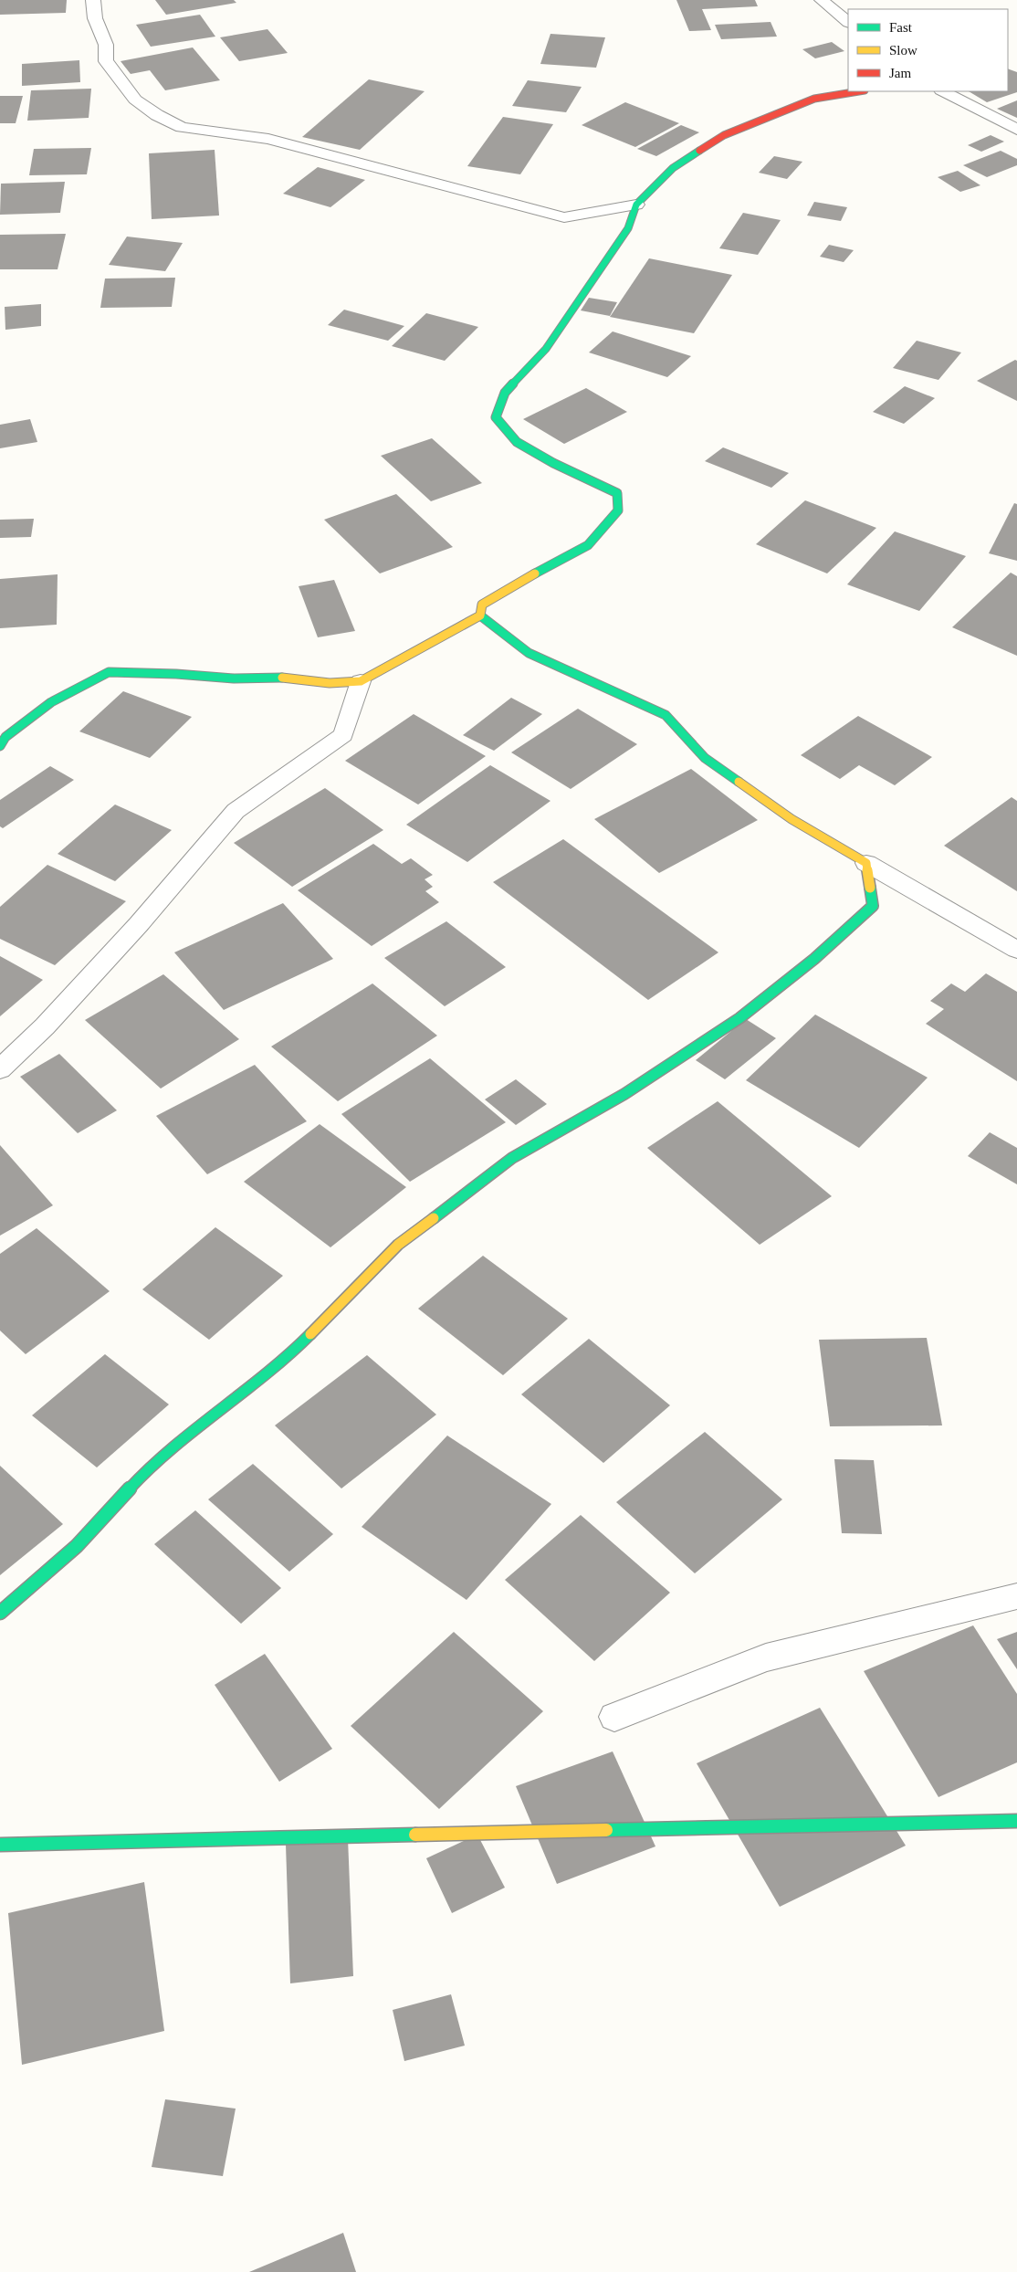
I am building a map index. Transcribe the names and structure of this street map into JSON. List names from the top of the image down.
{
  "legend": ["Fast", "Slow", "Jam"]
}
